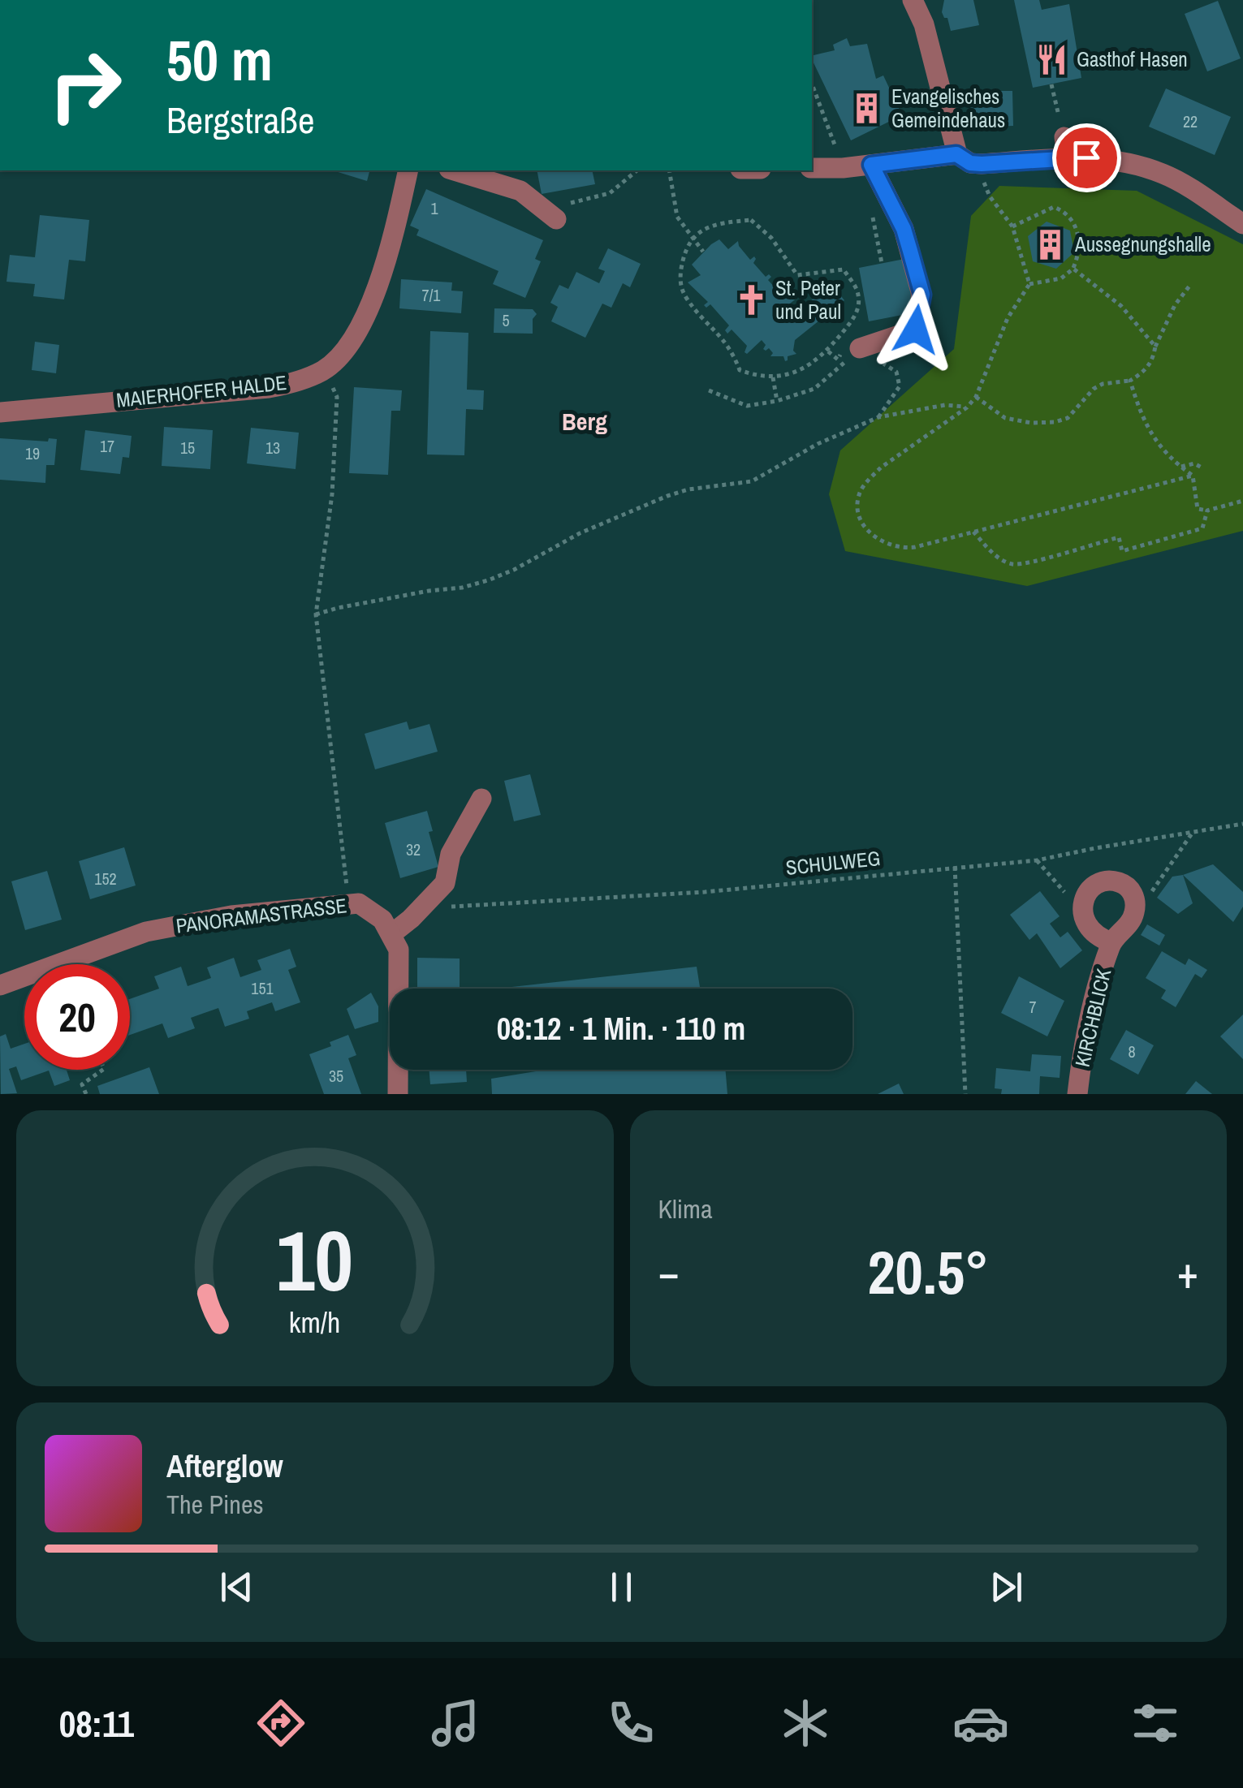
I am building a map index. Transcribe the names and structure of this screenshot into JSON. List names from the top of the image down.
{
  "streets": {
    "street": ["MAIERHOFER HALDE", "PANORAMASTRASSE", "KIRCHBLICK"],
    "path": ["SCHULWEG"]
  },
  "districts": ["Berg"],
  "places": {
    "restaurant": ["Gasthof Hasen"],
    "building": ["Evangelisches Gemeindehaus", "Aussegnungshalle"],
    "church": ["St. Peter und Paul"]
  },
  "house_numbers": [
    "22",
    "1",
    "7/1",
    "5",
    "17",
    "15",
    "13",
    "19",
    "32",
    "152",
    "151",
    "7",
    "8",
    "35"
  ],
  "page": {
    "turn": ["50 m", "Bergstraße"],
    "limit": "20",
    "trip": "08:12 · 1 Min. · 110 m",
    "tile": "Klima",
    "heat": ["−", "20.5°", "+"],
    "song": ["Afterglow", "The Pines"],
    "tabs": "08:11",
    "gauge": ["10", "km/h"]
  }
}
